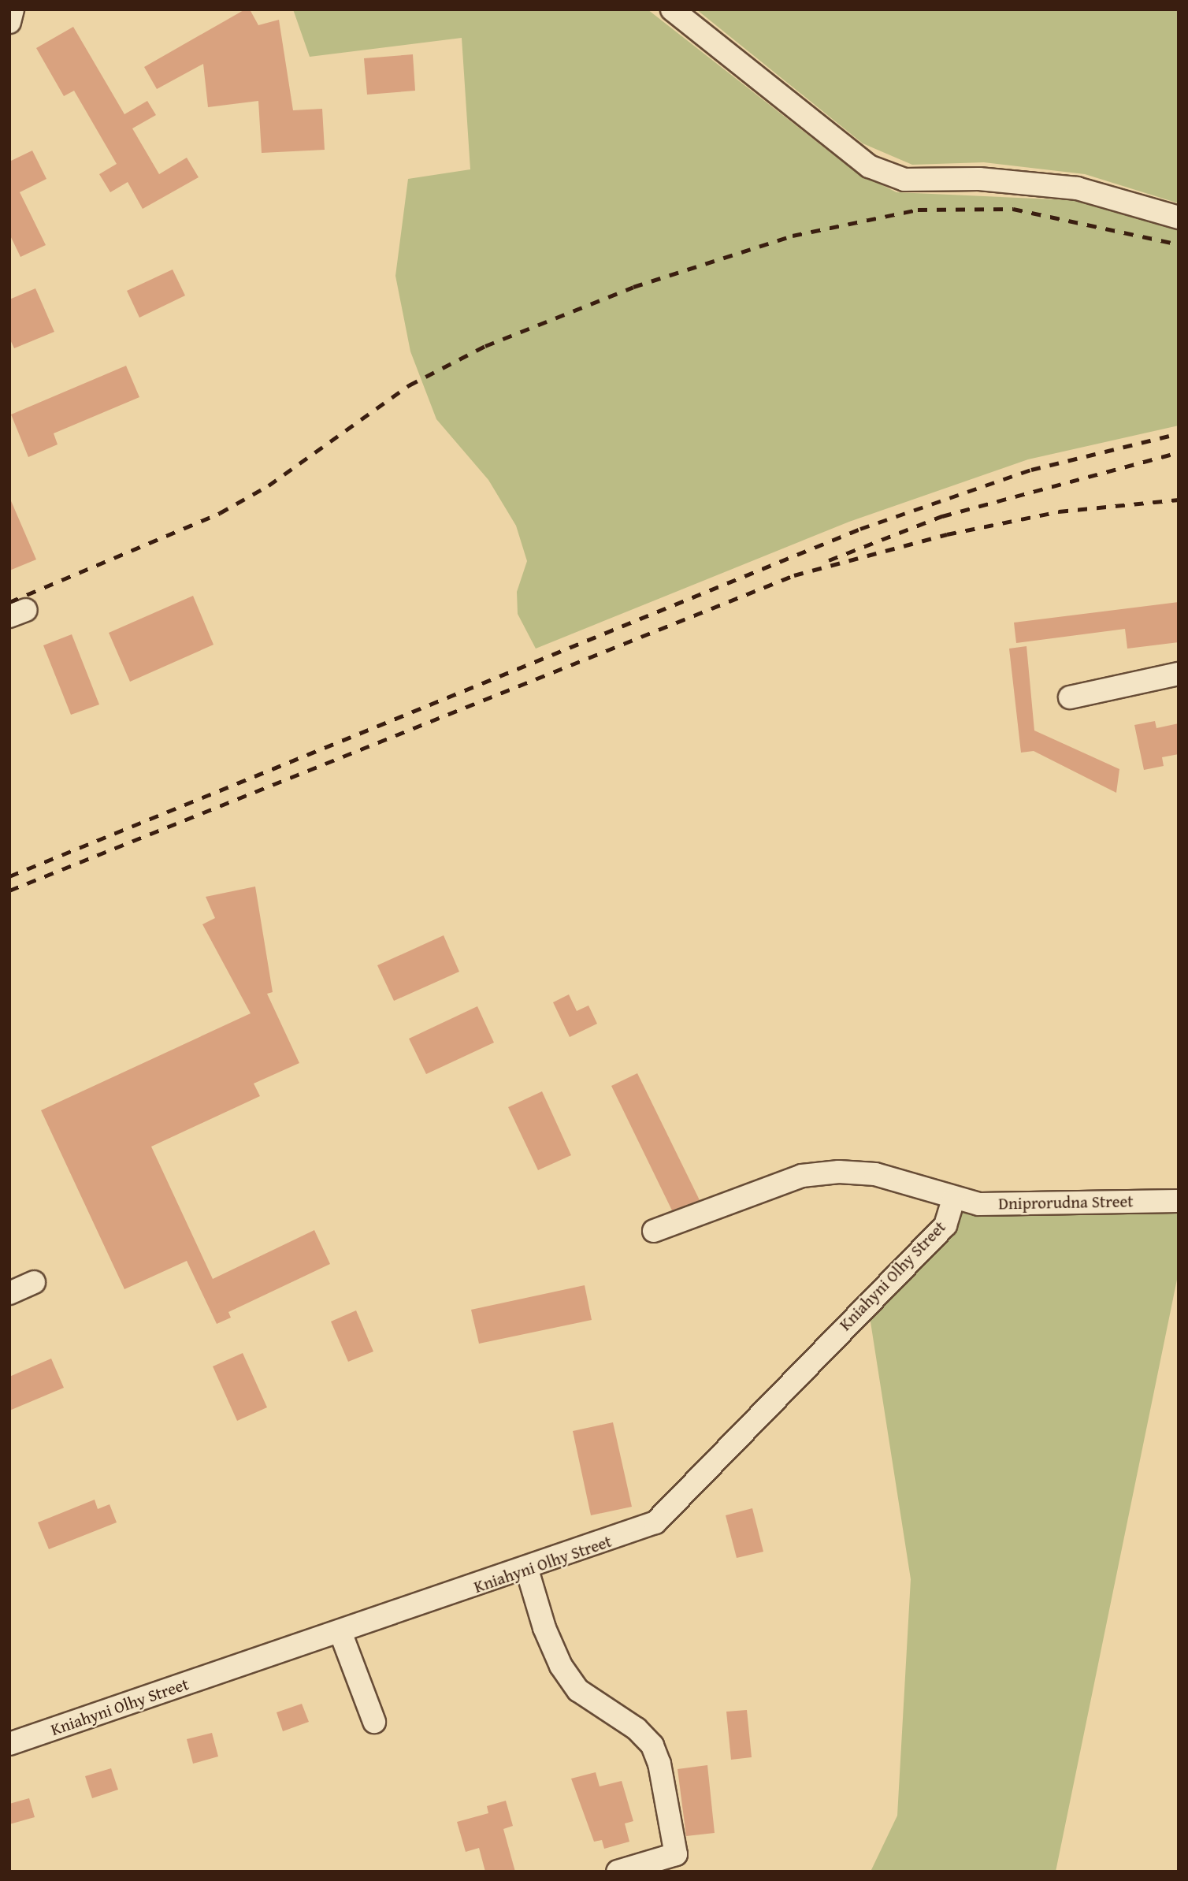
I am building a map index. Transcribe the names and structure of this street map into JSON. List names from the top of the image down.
{
  "streets": {
    "street": ["Dniprorudna Street", "Kniahyni Olhy Street"]
  },
  "crossings": [
    ["Dniprorudna Street", "Kniahyni Olhy Street"]
  ]
}
